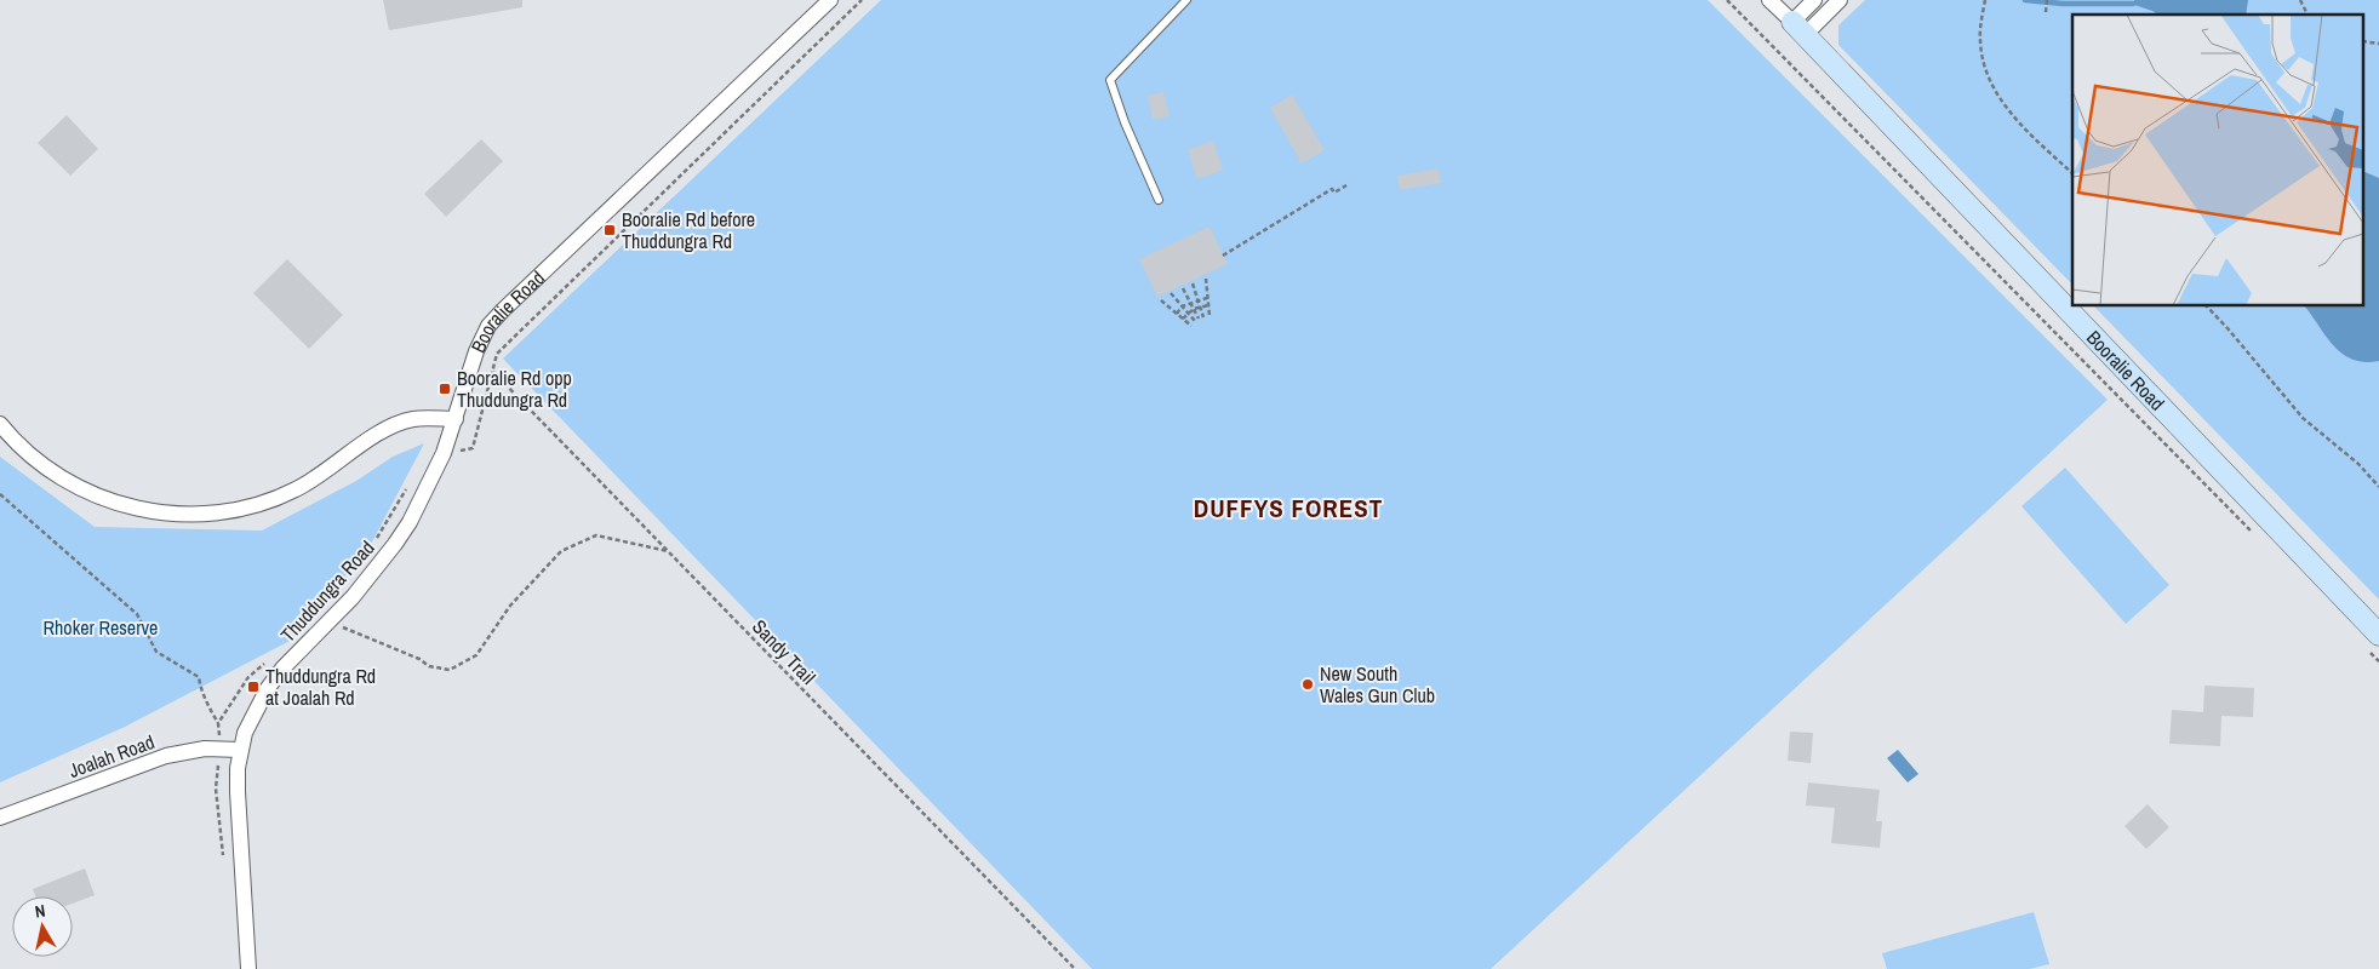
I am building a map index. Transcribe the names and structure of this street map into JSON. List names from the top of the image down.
{
  "streets": {
    "street": ["Booralie Road", "Thuddungra Road", "Joalah Road"],
    "path": ["Sandy Trail"]
  },
  "crossings": [
    ["Booralie Road", "Thuddungra Road"],
    ["Booralie Road", "Sandy Trail"],
    ["Thuddungra Road", "Joalah Road"]
  ],
  "districts": ["DUFFYS FOREST"],
  "parks": ["Rhoker Reserve"],
  "places": {
    "transit": ["Booralie Rd before Thuddungra Rd", "Booralie Rd opp Thuddungra Rd", "Thuddungra Rd at Joalah Rd"],
    "other": ["New South Wales Gun Club"]
  },
  "north": "top"
}
